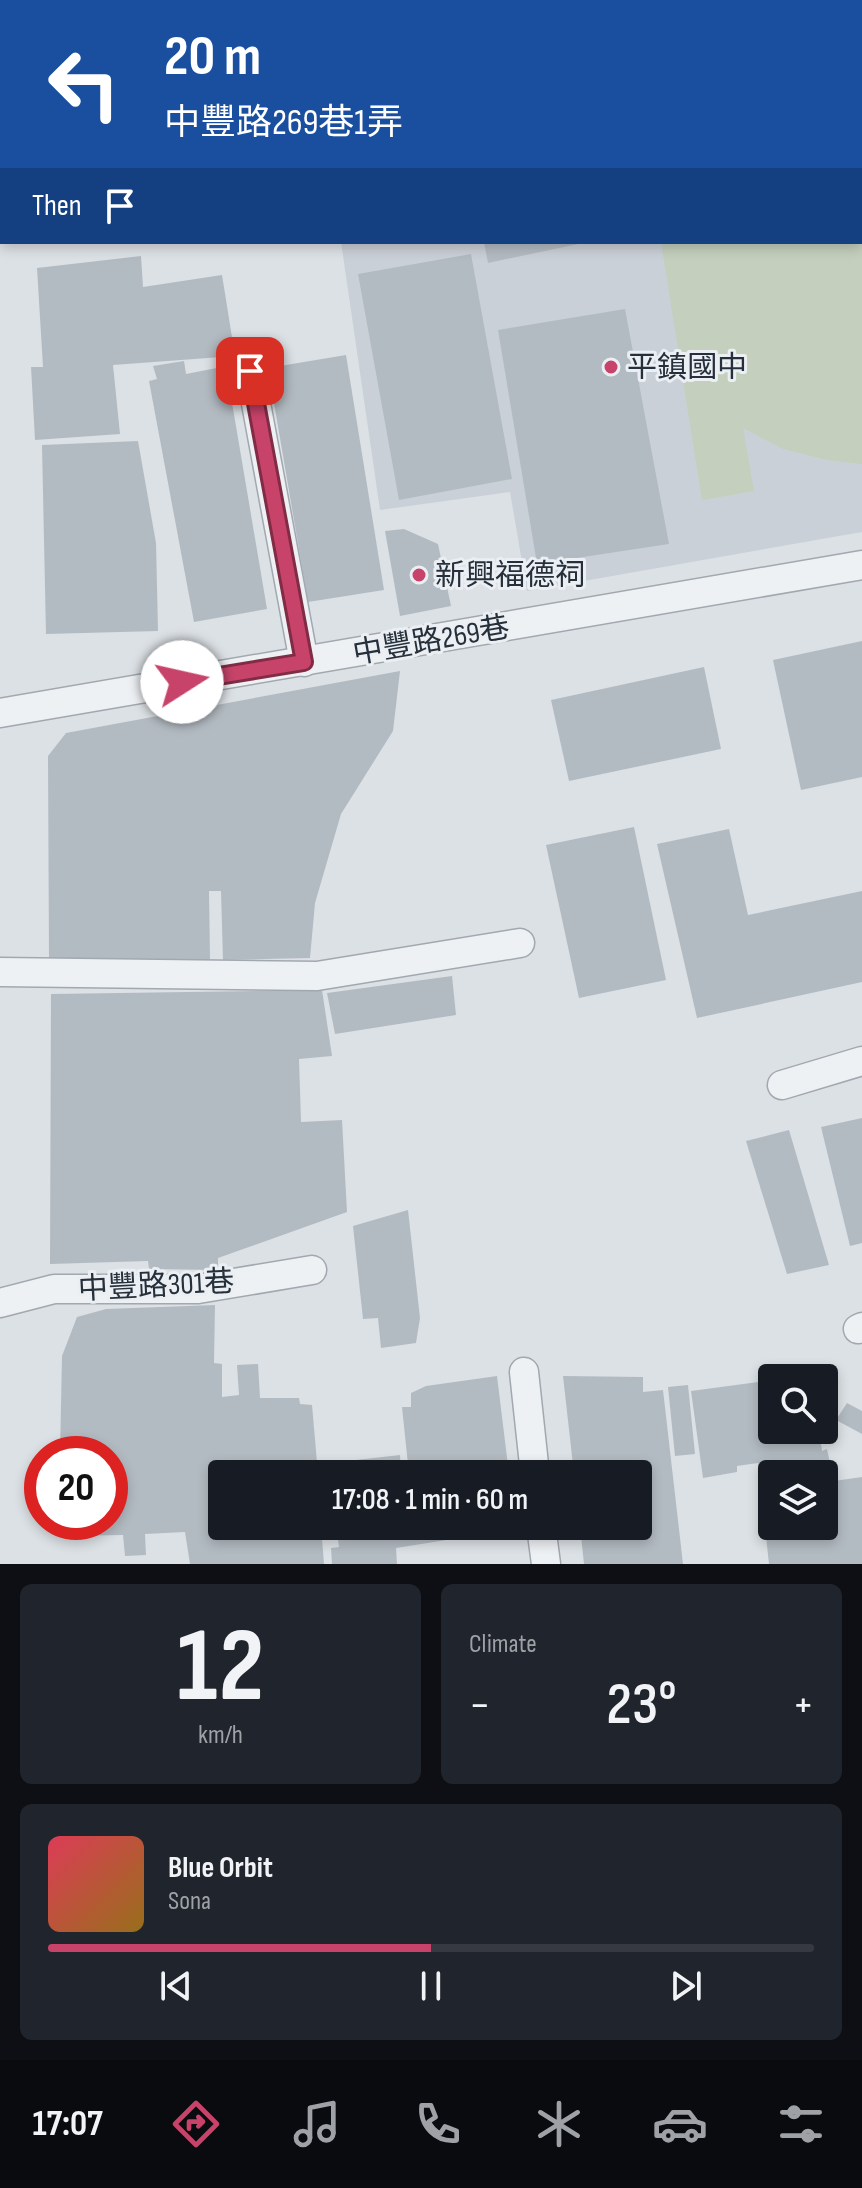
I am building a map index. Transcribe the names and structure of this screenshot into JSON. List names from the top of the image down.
{
  "streets": {
    "lane": ["中豐路269巷", "中豐路301巷"]
  },
  "places": ["平鎮國中", "新興福德祠"],
  "page": {
    "turn": ["20 m", "中豐路269巷1弄"],
    "then": "Then",
    "limit": "20",
    "trip": "17:08 · 1 min · 60 m",
    "tile": [
      ["12", "km/h"],
      "Climate"
    ],
    "heat": ["−", "23°", "+"],
    "song": ["Blue Orbit", "Sona"],
    "tabs": "17:07"
  }
}
